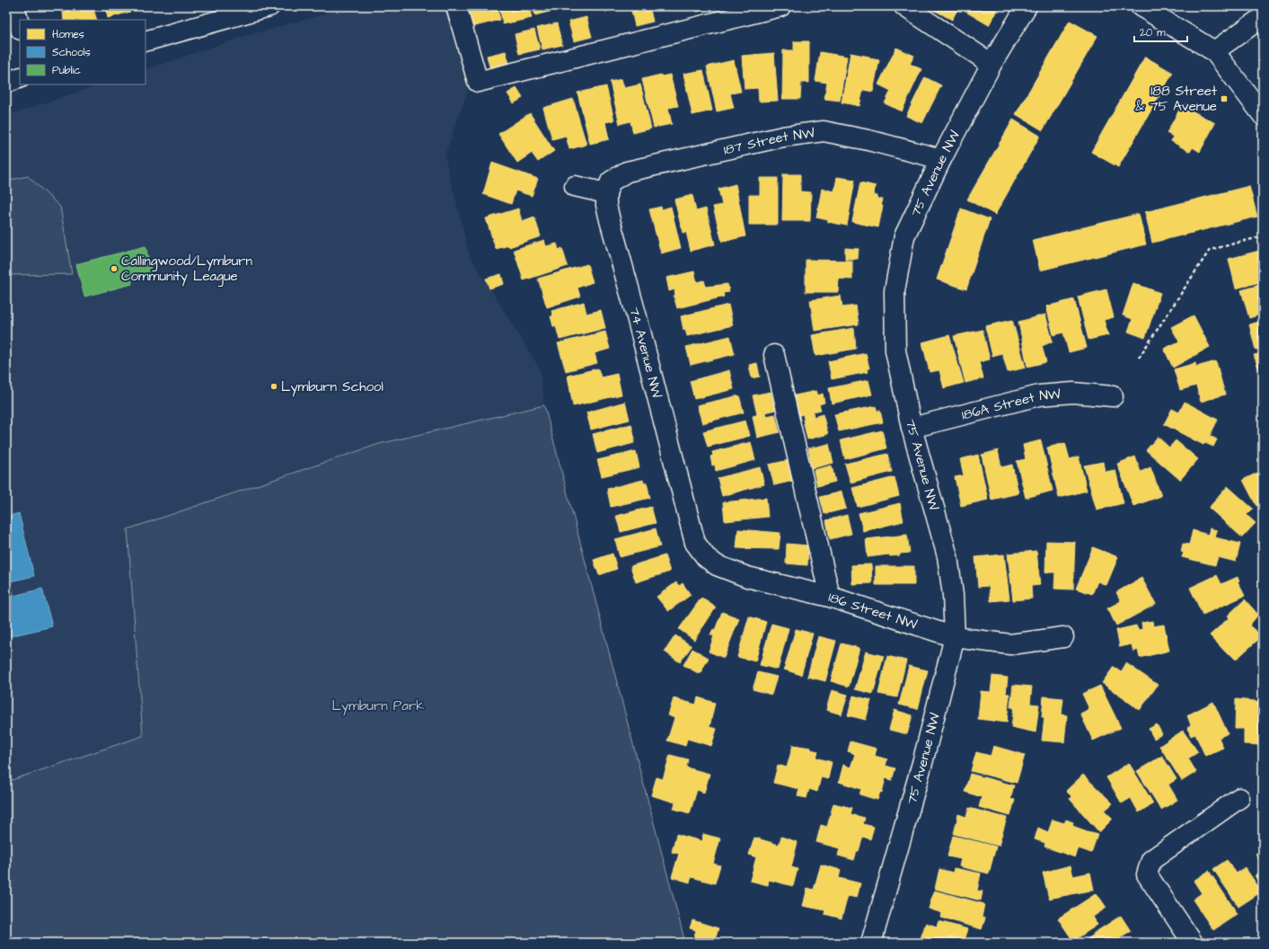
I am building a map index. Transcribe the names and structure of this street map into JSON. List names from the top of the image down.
{
  "streets": {
    "street": [
      "187 Street NW",
      "75 Avenue NW",
      "74 Avenue NW",
      "186A Street NW",
      "186 Street NW"
    ]
  },
  "crossings": [
    ["187 Street NW", "75 Avenue NW"],
    ["187 Street NW", "74 Avenue NW"],
    ["75 Avenue NW", "186A Street NW"],
    ["75 Avenue NW", "186 Street NW"],
    ["74 Avenue NW", "186 Street NW"]
  ],
  "parks": ["Lymburn Park"],
  "places": {
    "transit": ["188 Street & 75 Avenue"],
    "other": ["Callingwood/Lymburn Community League", "Lymburn School"]
  },
  "legend": ["Homes", "Schools", "Public"],
  "scale_bar": "20 m"
}
